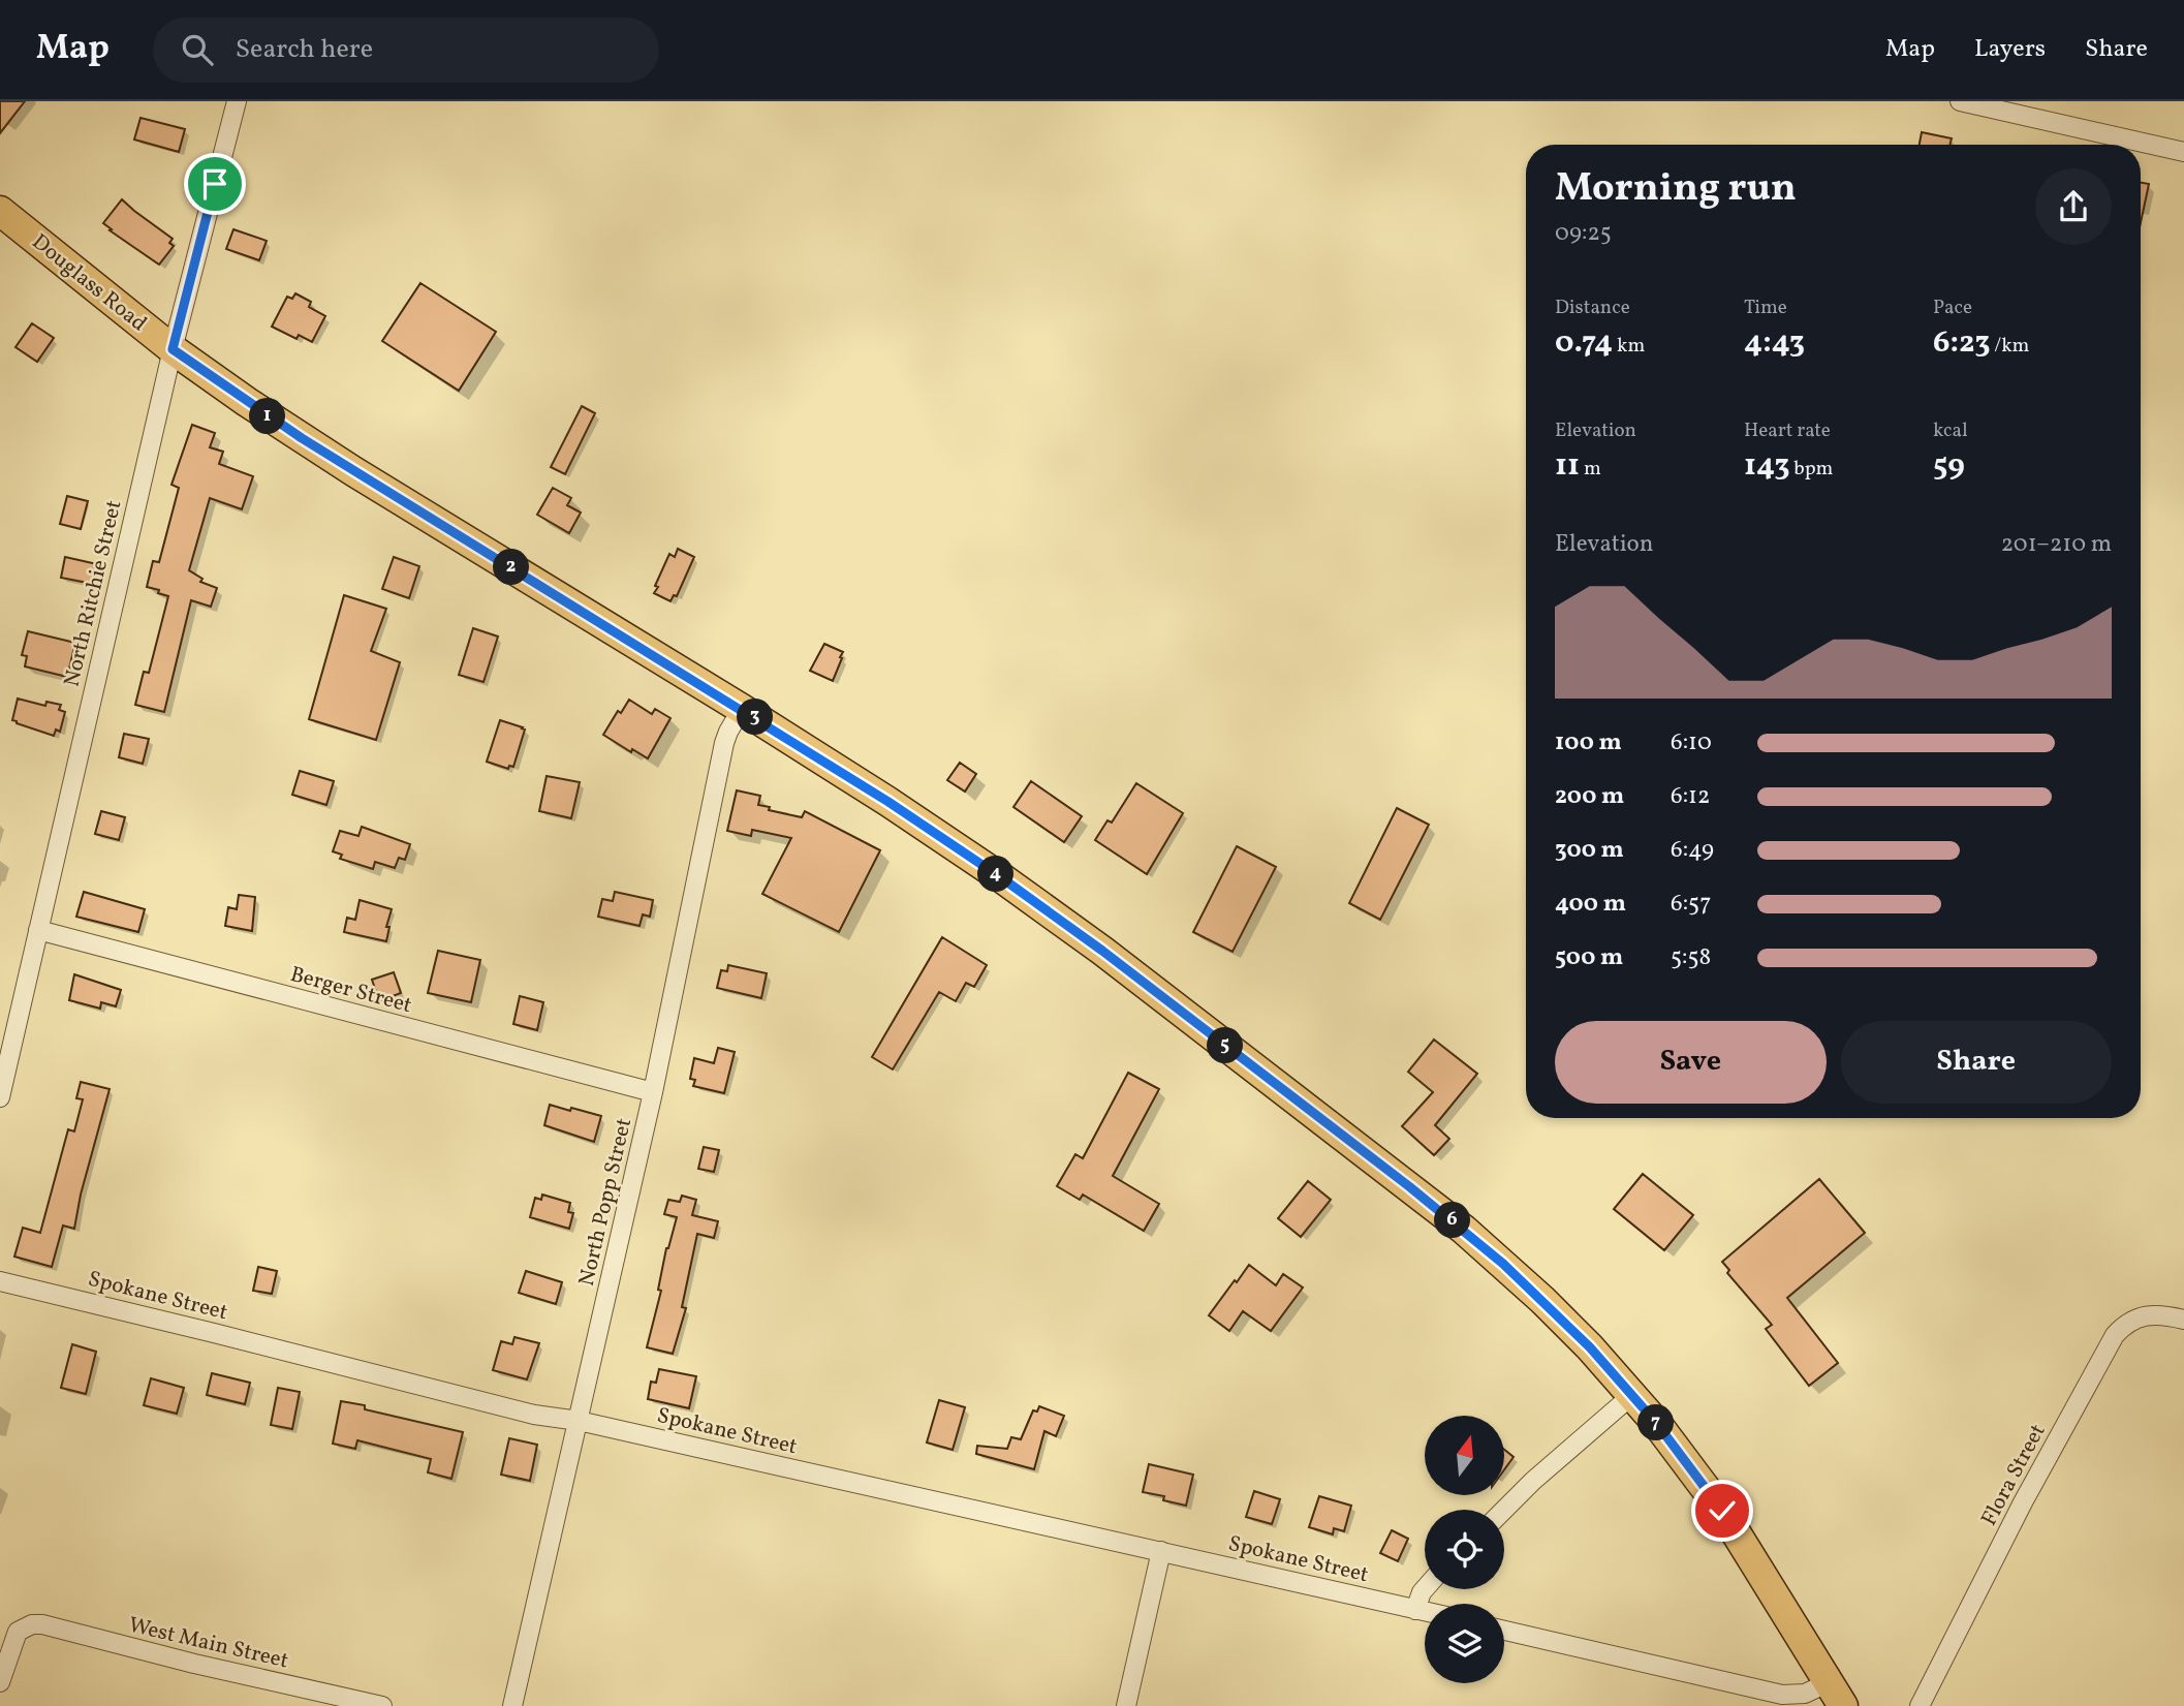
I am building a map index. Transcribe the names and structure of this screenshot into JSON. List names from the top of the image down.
{
  "streets": {
    "main road": ["Douglass Road"],
    "street": [
      "North Ritchie Street",
      "Berger Street",
      "North Popp Street",
      "Spokane Street",
      "Flora Street",
      "West Main Street"
    ]
  },
  "crossings": [
    ["Douglass Road", "North Ritchie Street"],
    ["Douglass Road", "North Popp Street"],
    ["North Ritchie Street", "Berger Street"],
    ["Berger Street", "North Popp Street"],
    ["North Popp Street", "Spokane Street"]
  ],
  "north": "top",
  "page": {
    "header": "Map",
    "search": "Search here",
    "nav": ["Map", "Layers", "Share"],
    "heading": ["Morning run", "09:25"],
    "stats": [
      ["Distance", "0.74 km"],
      ["Time", "4:43"],
      ["Pace", "6:23 /km"],
      ["Elevation", "11 m"],
      ["Heart rate", "143 bpm"],
      ["kcal", "59"]
    ],
    "pins": [
      "1",
      "2",
      "3",
      "4",
      "5",
      "6",
      "7"
    ],
    "chart": ["Elevation", "201–210 m"],
    "list": [
      {
        "name": "100 m",
        "note": "6:10"
      },
      {
        "name": "200 m",
        "note": "6:12"
      },
      {
        "name": "300 m",
        "note": "6:49"
      },
      {
        "name": "400 m",
        "note": "6:57"
      },
      {
        "name": "500 m",
        "note": "5:58"
      }
    ],
    "buttons": ["Save", "Share"]
  }
}
